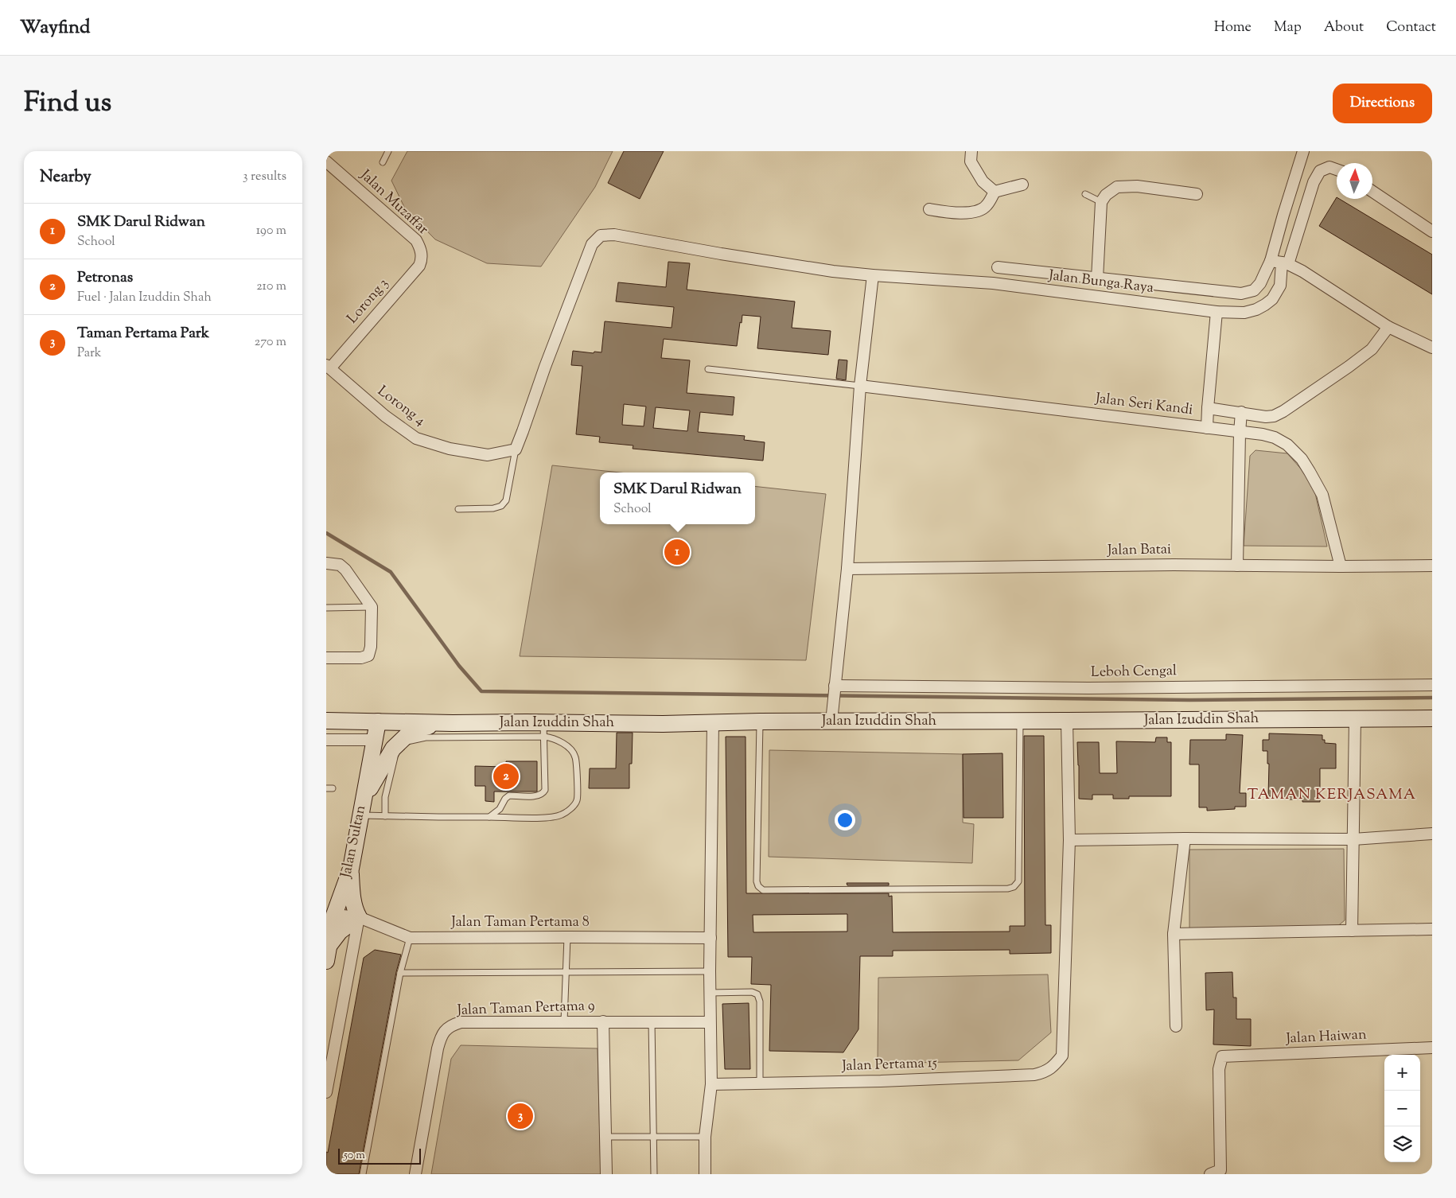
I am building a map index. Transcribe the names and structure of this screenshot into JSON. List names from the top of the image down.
{
  "streets": {
    "main road": ["Jalan Izuddin Shah", "Jalan Sultan"],
    "street": [
      "Jalan Muzaffar",
      "Jalan Bunga Raya",
      "Lorong 3",
      "Jalan Seri Kandi",
      "Lorong 4",
      "Jalan Batai",
      "Leboh Cengal",
      "Jalan Taman Pertama 8",
      "Jalan Taman Pertama 9",
      "Jalan Haiwan",
      "Jalan Pertama 15"
    ]
  },
  "crossings": [
    ["Jalan Muzaffar", "Lorong 3"],
    ["Jalan Bunga Raya", "Lorong 4"],
    ["Lorong 3", "Lorong 4"],
    ["Jalan Seri Kandi", "Jalan Batai"],
    ["Jalan Izuddin Shah", "Jalan Sultan"],
    ["Jalan Sultan", "Jalan Taman Pertama 8"]
  ],
  "districts": ["TAMAN KERJASAMA"],
  "scale_bar": "50 m",
  "north": "top",
  "page": {
    "header": "Wayfind",
    "nav": [
      "Home",
      "Map",
      "About",
      "Contact"
    ],
    "title": "Find us",
    "buttons": "Directions",
    "heading": ["Nearby", "3 results"],
    "list": [
      {
        "mark": "1",
        "name": "SMK Darul Ridwan",
        "note": "School",
        "value": "190 m"
      },
      {
        "mark": "2",
        "name": "Petronas",
        "note": "Fuel · Jalan Izuddin Shah",
        "value": "210 m"
      },
      {
        "mark": "3",
        "name": "Taman Pertama Park",
        "note": "Park",
        "value": "270 m"
      }
    ],
    "popup": ["SMK Darul Ridwan", "School"],
    "pins": ["1", "2", "3"],
    "map_buttons": ["+", "−"],
    "scale": "50 m"
  }
}
